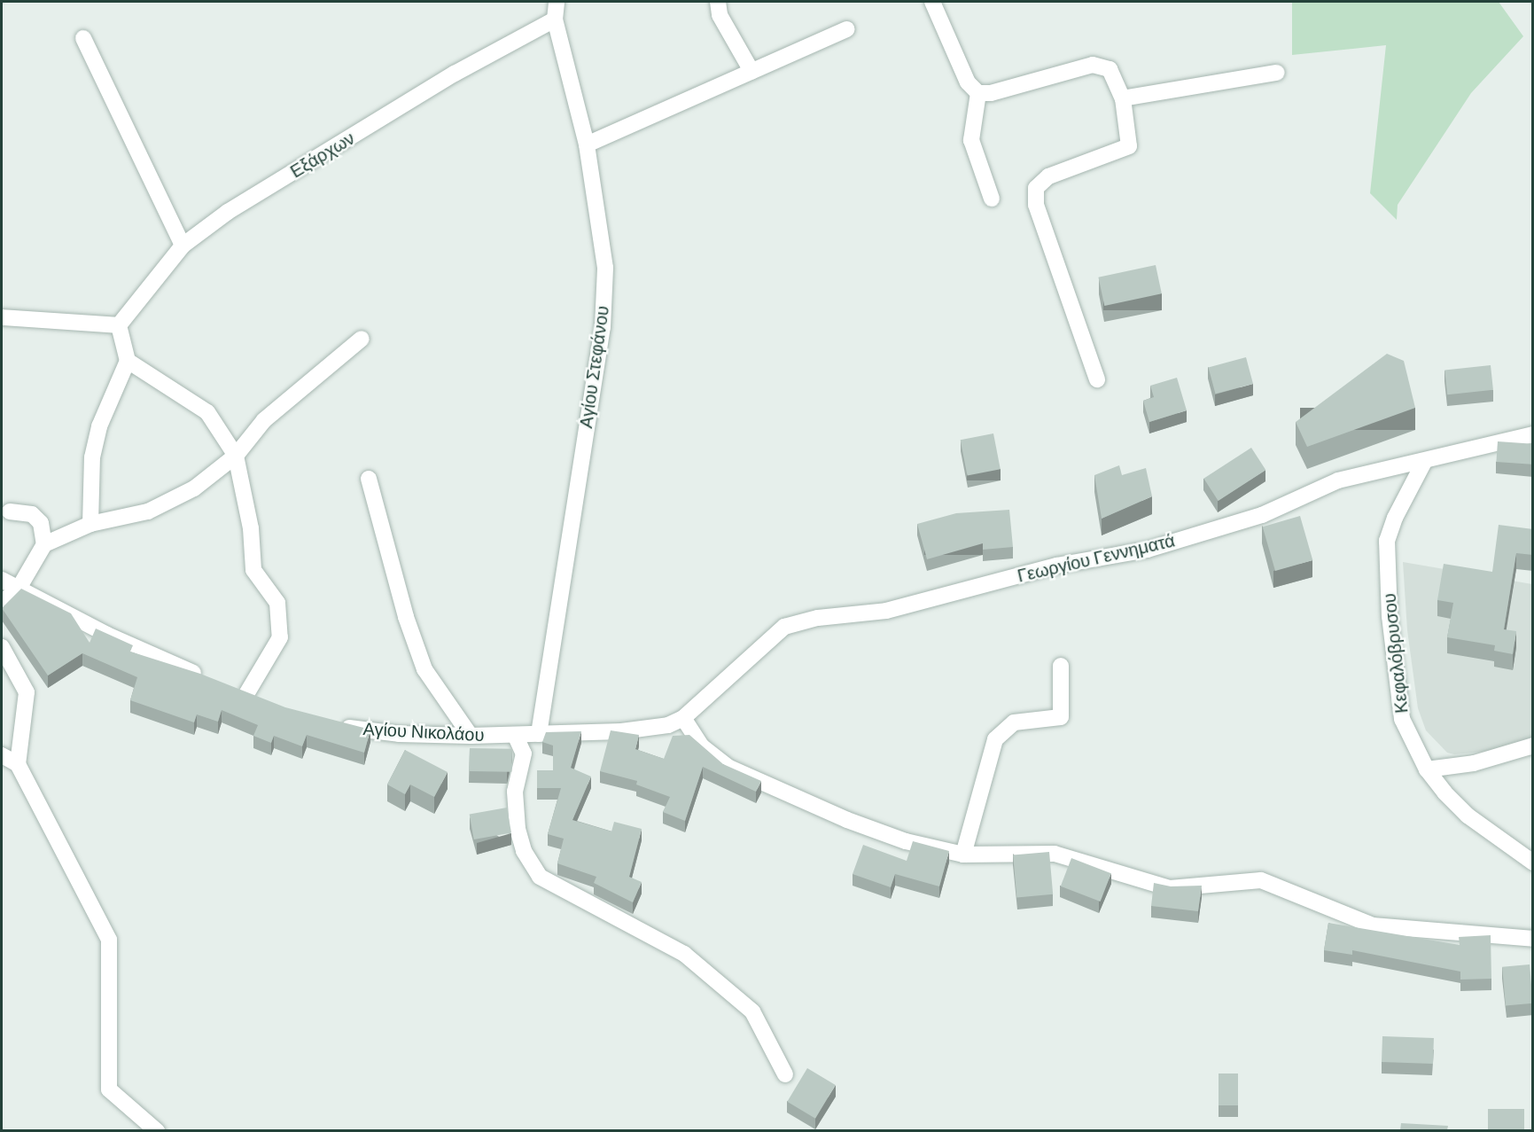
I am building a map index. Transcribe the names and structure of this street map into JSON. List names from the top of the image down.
{
  "streets": {
    "street": [
      "Εξάρχων",
      "Αγίου Στεφάνου",
      "Γεωργίου Γεννηματά",
      "Κεφαλόβρυσου",
      "Αγίου Νικολάου"
    ]
  },
  "crossings": [
    ["Εξάρχων", "Αγίου Στεφάνου"],
    ["Αγίου Στεφάνου", "Αγίου Νικολάου"],
    ["Γεωργίου Γεννηματά", "Κεφαλόβρυσου"],
    ["Γεωργίου Γεννηματά", "Αγίου Νικολάου"]
  ]
}
